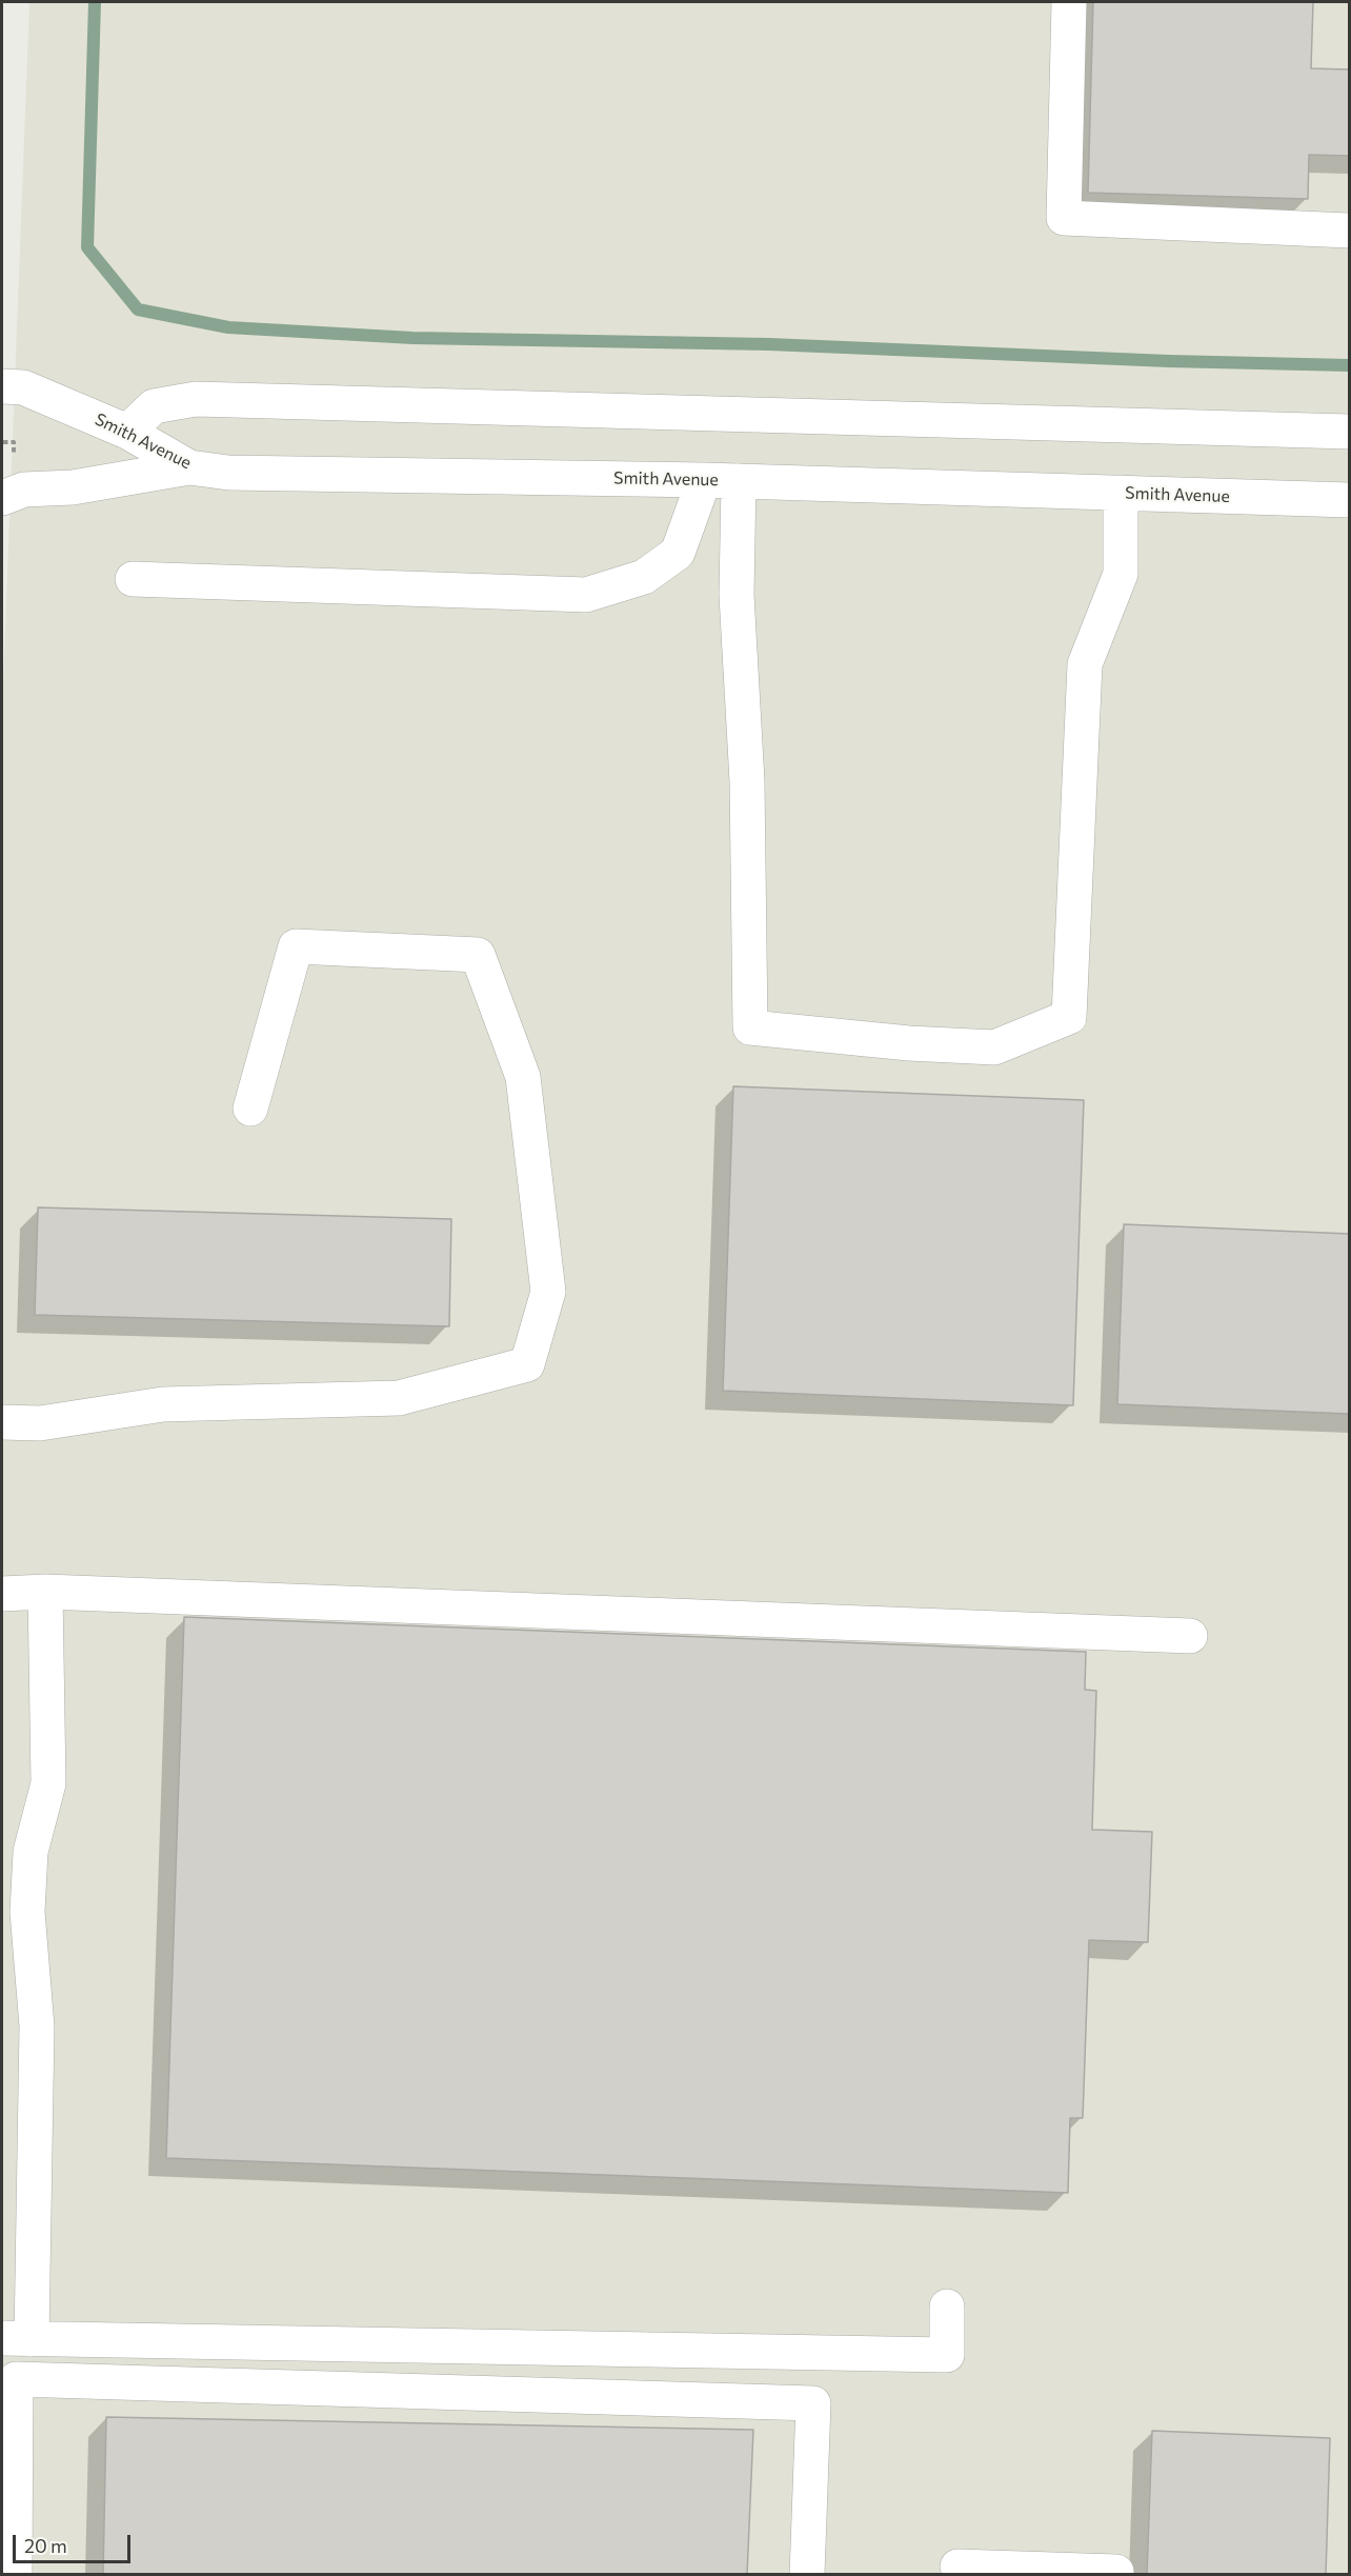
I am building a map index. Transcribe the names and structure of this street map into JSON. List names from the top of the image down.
{
  "streets": {
    "street": ["Smith Avenue"]
  },
  "scale_bar": "20 m"
}
